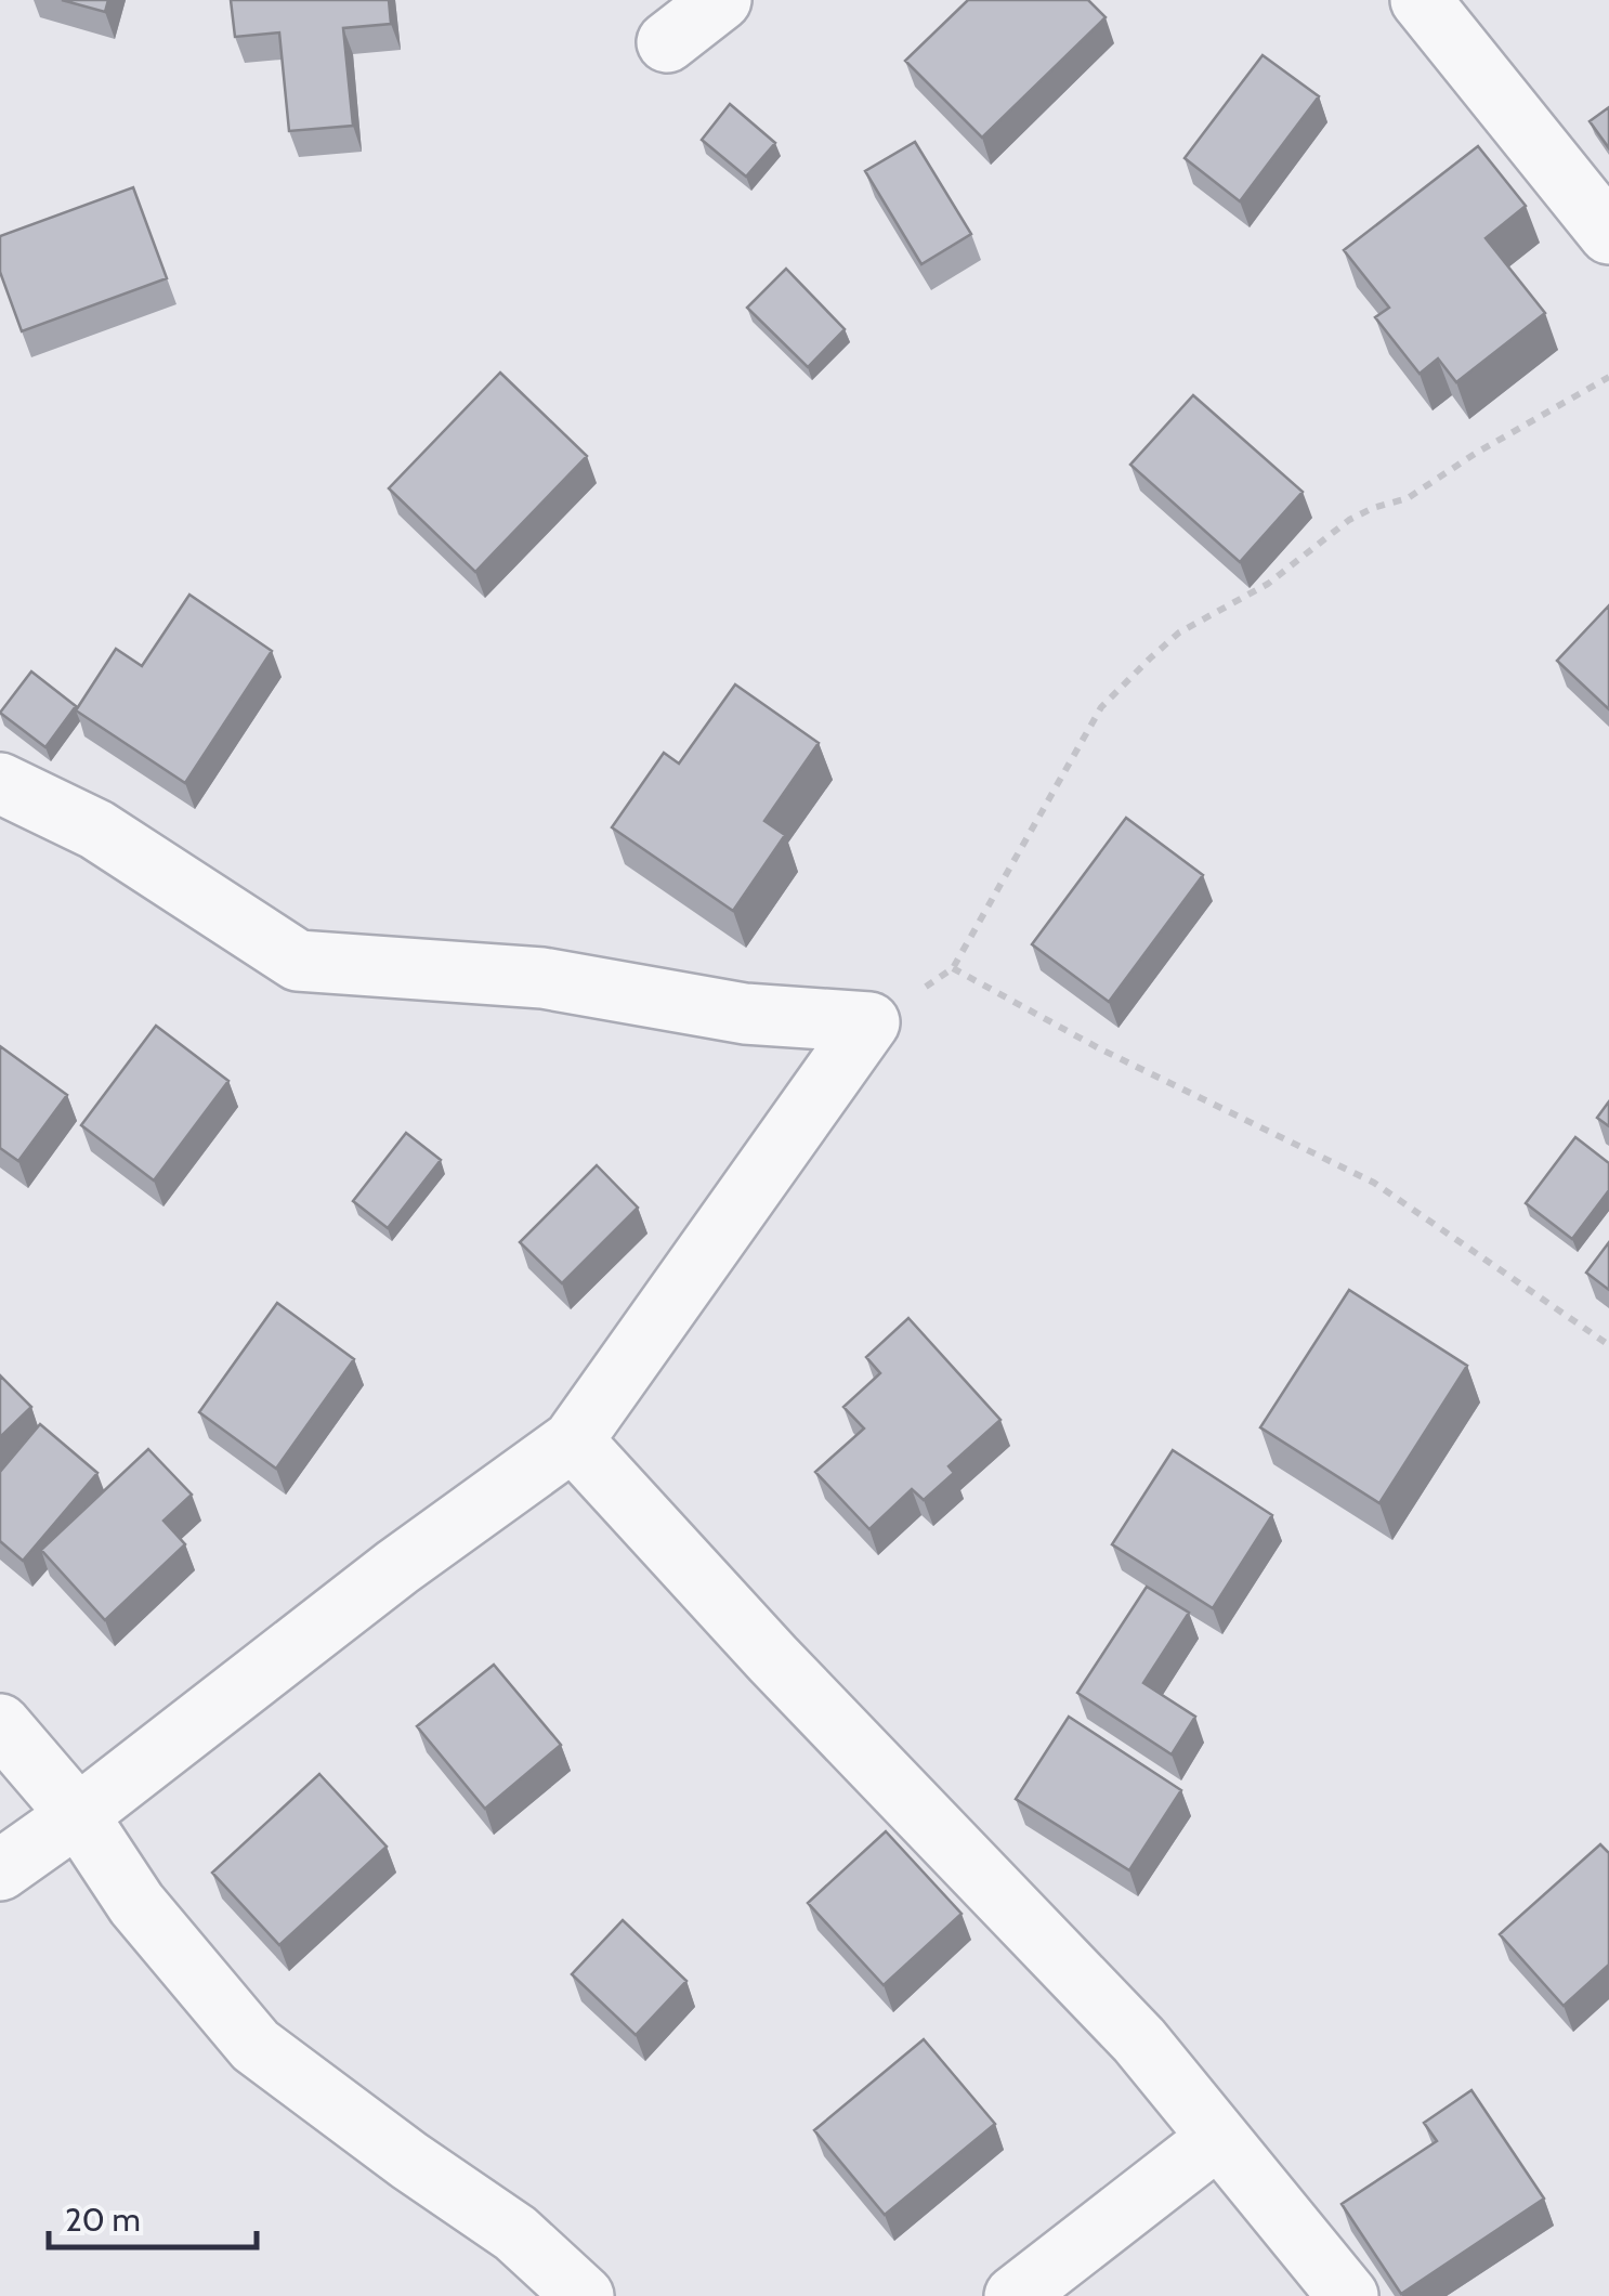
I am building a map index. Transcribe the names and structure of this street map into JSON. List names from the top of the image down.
{
  "scale_bar": "20 m"
}
